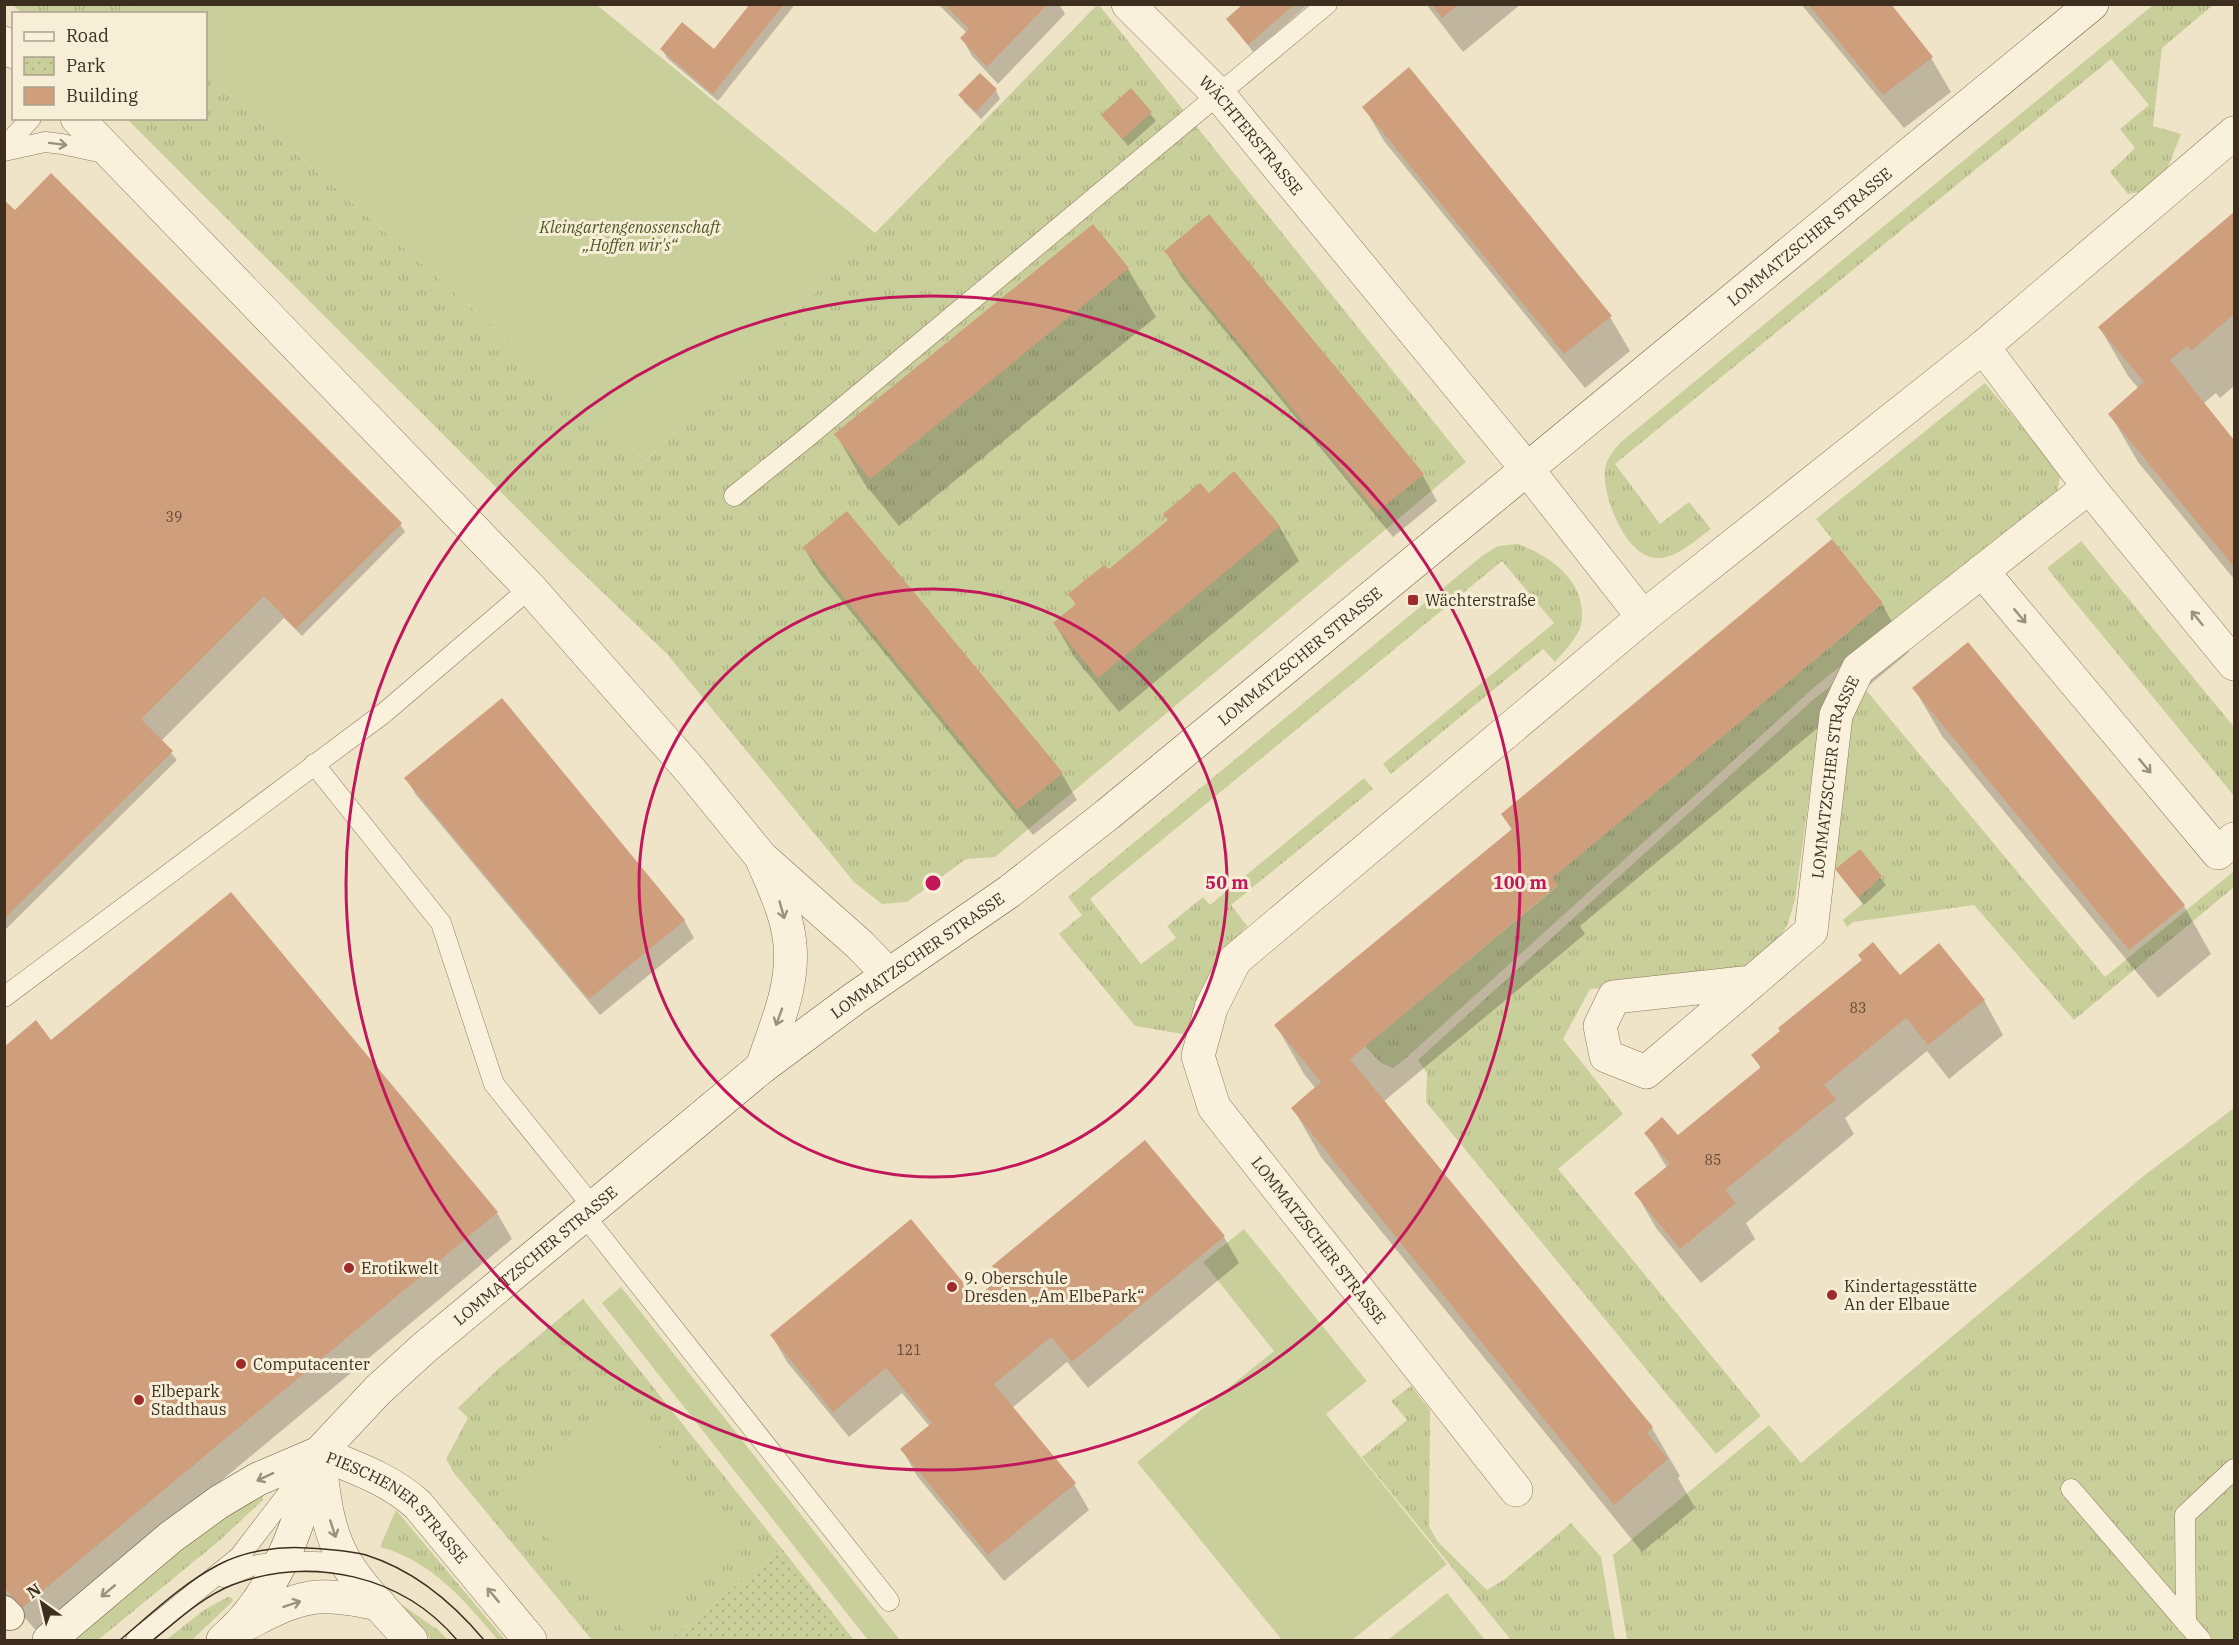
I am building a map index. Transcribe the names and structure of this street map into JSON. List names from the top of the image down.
{
  "streets": {
    "street": ["WÄCHTERSTRASSE", "LOMMATZSCHER STRASSE", "PIESCHENER STRASSE"]
  },
  "crossings": [
    ["WÄCHTERSTRASSE", "LOMMATZSCHER STRASSE"],
    ["LOMMATZSCHER STRASSE", "PIESCHENER STRASSE"]
  ],
  "parks": ["Kleingartengenossenschaft „Hoffen wir's“"],
  "places": {
    "transit": ["Wächterstraße"],
    "other": [
      "Erotikwelt",
      "9. Oberschule Dresden „Am ElbePark“",
      "Kindertagesstätte An der Elbaue",
      "Computacenter",
      "Elbepark Stadthaus"
    ]
  },
  "house_numbers": [
    "39",
    "83",
    "85",
    "121"
  ],
  "legend": ["Road", "Park", "Building"],
  "north": "top left",
  "rings": ["50 m", "100 m"]
}
